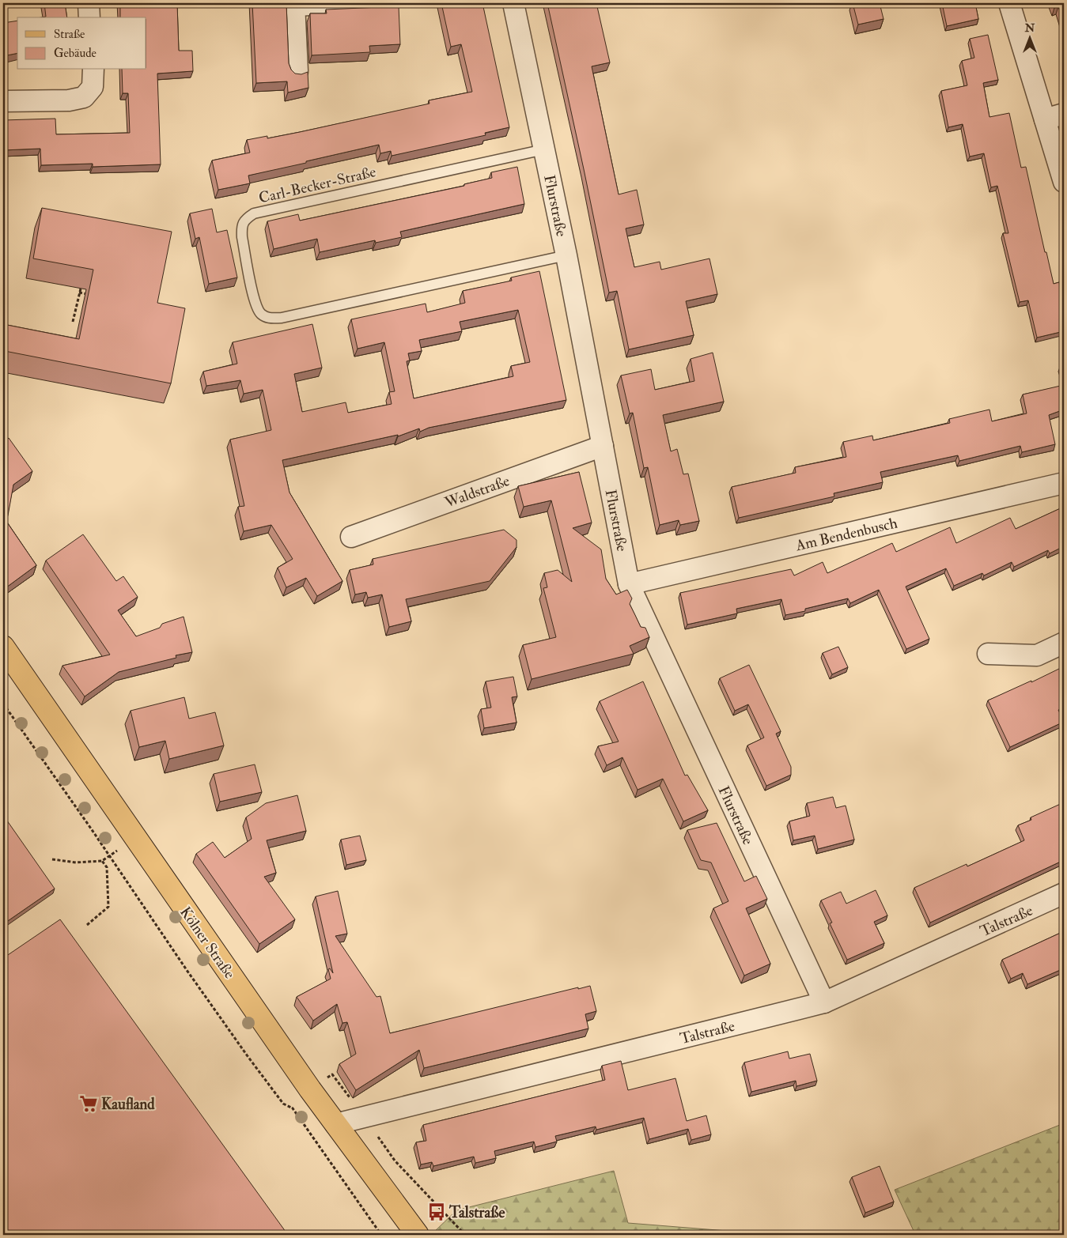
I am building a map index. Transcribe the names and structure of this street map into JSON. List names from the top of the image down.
{
  "streets": {
    "main road": ["Kölner Straße"],
    "street": [
      "Flurstraße",
      "Waldstraße",
      "Am Bendenbusch",
      "Talstraße"
    ],
    "lane": ["Carl-Becker-Straße"]
  },
  "crossings": [
    ["Carl-Becker-Straße", "Flurstraße"],
    ["Flurstraße", "Waldstraße"],
    ["Flurstraße", "Am Bendenbusch"],
    ["Flurstraße", "Talstraße"],
    ["Talstraße", "Kölner Straße"]
  ],
  "places": {
    "supermarket": ["Kaufland"],
    "bus stop": ["Talstraße"]
  },
  "legend": ["Straße", "Gebäude"],
  "north": "top"
}
